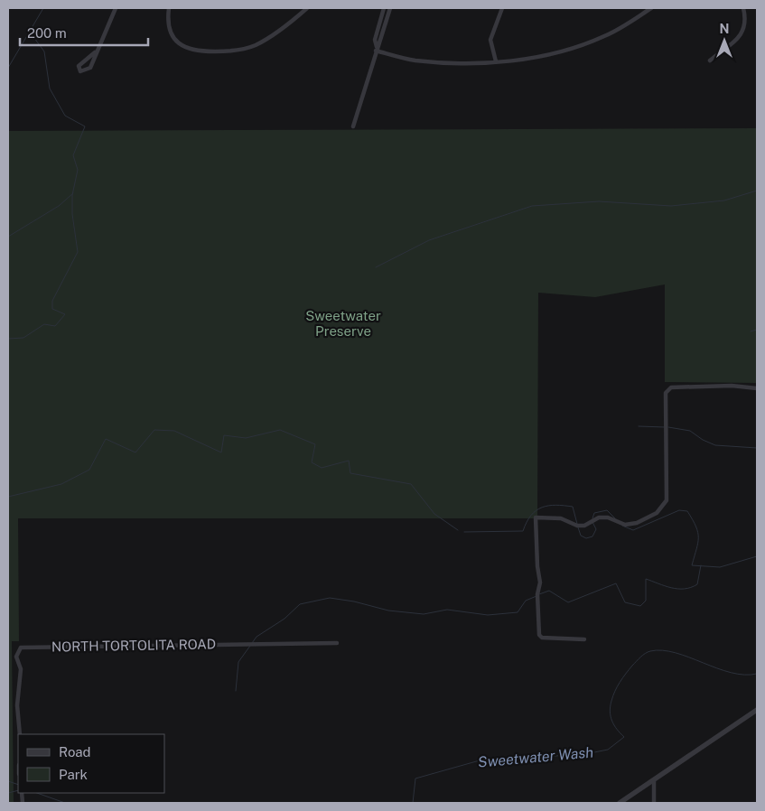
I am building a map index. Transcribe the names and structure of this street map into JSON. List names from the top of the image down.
{
  "streets": {
    "street": ["NORTH TORTOLITA ROAD"]
  },
  "water": ["Sweetwater Wash"],
  "parks": ["Sweetwater Preserve"],
  "legend": ["Road", "Park"],
  "scale_bar": "200 m",
  "north": "top"
}
